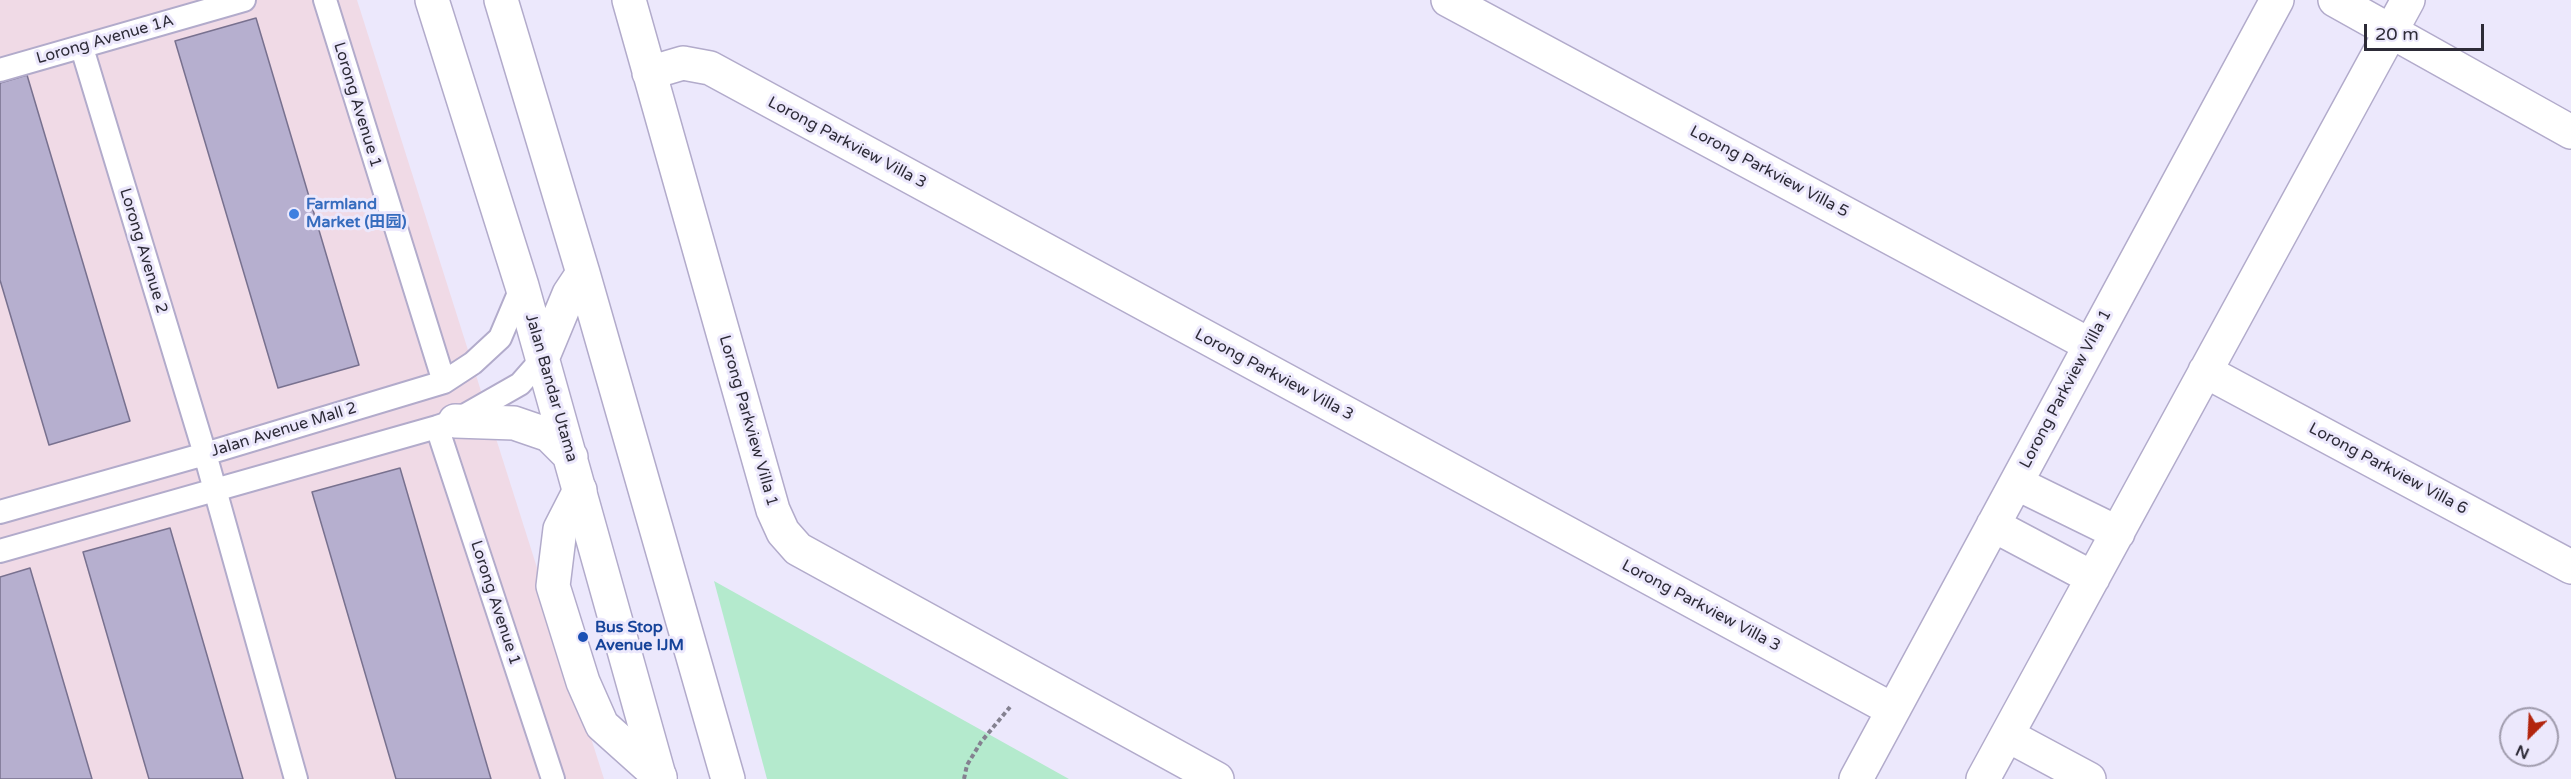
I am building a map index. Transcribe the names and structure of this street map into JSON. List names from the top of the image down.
{
  "streets": {
    "street": [
      "Lorong Parkview Villa 3",
      "Lorong Parkview Villa 5",
      "Jalan Bandar Utama",
      "Lorong Parkview Villa 1",
      "Lorong Parkview Villa 6"
    ],
    "lane": [
      "Lorong Avenue 1A",
      "Lorong Avenue 1",
      "Lorong Avenue 2",
      "Jalan Avenue Mall 2"
    ]
  },
  "crossings": [
    ["Lorong Avenue 1A", "Lorong Avenue 2"],
    ["Lorong Avenue 1", "Jalan Avenue Mall 2"],
    ["Lorong Parkview Villa 3", "Lorong Parkview Villa 1"],
    ["Lorong Parkview Villa 5", "Lorong Parkview Villa 1"],
    ["Lorong Avenue 2", "Jalan Avenue Mall 2"],
    ["Jalan Bandar Utama", "Jalan Avenue Mall 2"]
  ],
  "places": ["Farmland Market (田园)", "Bus Stop Avenue IJM"],
  "scale_bar": "20 m",
  "north": "bottom left"
}
